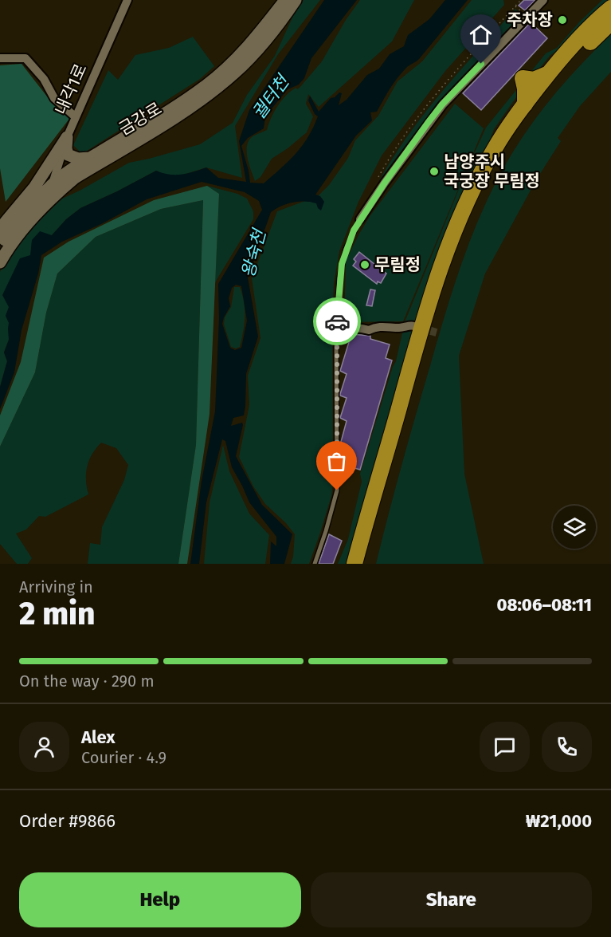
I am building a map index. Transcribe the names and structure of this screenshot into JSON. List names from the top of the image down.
{
  "streets": {
    "main road": ["금강로"],
    "street": ["내각1로"]
  },
  "crossings": [
    ["내각1로", "금강로"]
  ],
  "water": ["궐터천", "왕숙천"],
  "places": ["주차장", "남양주시 국궁장 무림정", "무림정"],
  "page": {
    "heading": ["2 min", "Arriving in", "08:06–08:11"],
    "panel": [
      "Alex",
      "Courier · 4.9",
      "Order #9866",
      "₩21,000"
    ],
    "bar": "On the way · 290 m",
    "buttons": ["Help", "Share"]
  }
}
